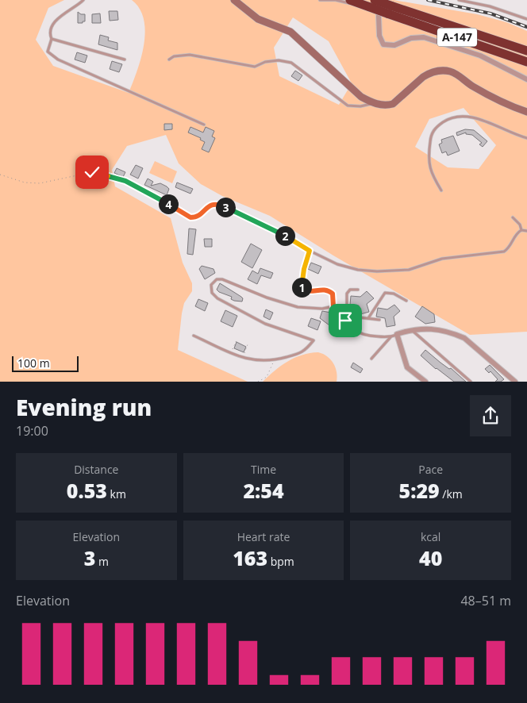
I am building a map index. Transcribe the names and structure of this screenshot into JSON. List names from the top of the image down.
{
  "streets": {
    "highway": ["А-147"]
  },
  "scale_bar": "100 m",
  "page": {
    "pins": [
      "4",
      "3",
      "2",
      "1"
    ],
    "scale": "100 m",
    "heading": ["Evening run", "19:00"],
    "stats": [
      ["Distance", "0.53 km"],
      ["Time", "2:54"],
      ["Pace", "5:29 /km"],
      ["Elevation", "3 m"],
      ["Heart rate", "163 bpm"],
      ["kcal", "40"]
    ],
    "chart": ["Elevation", "48–51 m"]
  }
}
